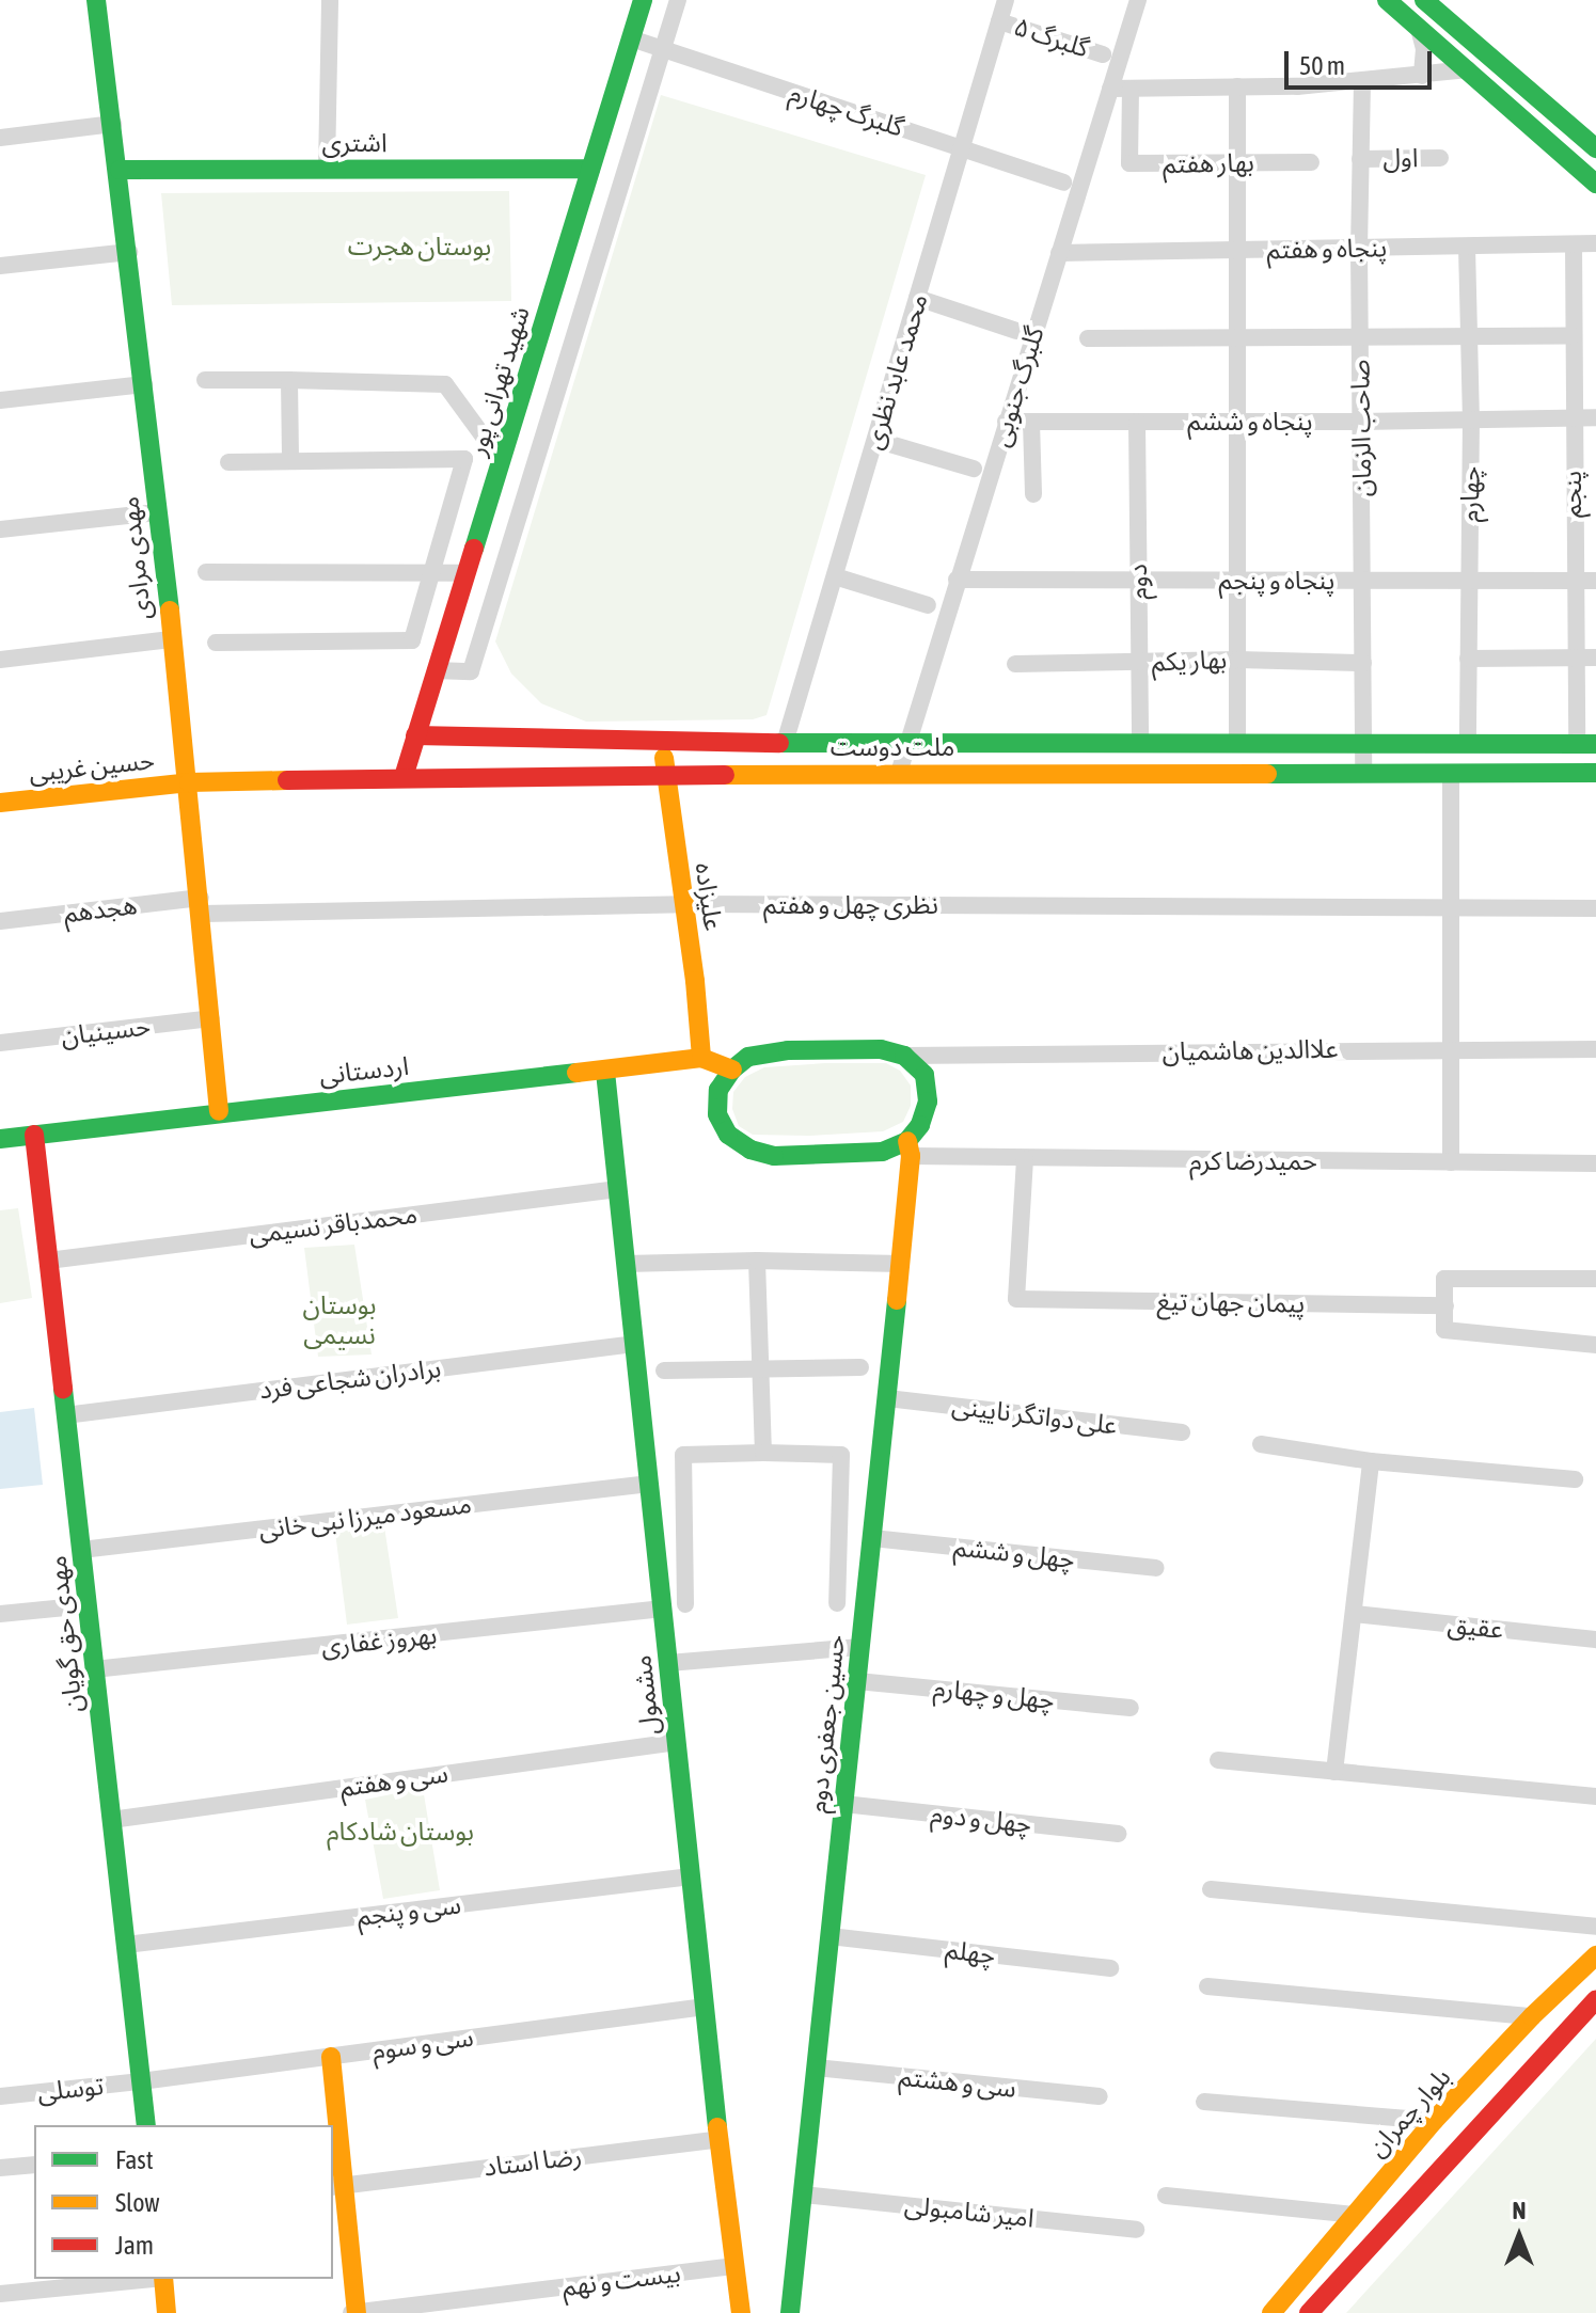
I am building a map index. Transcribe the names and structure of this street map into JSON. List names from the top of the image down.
{
  "streets": {
    "street": [
      "گلبرگ ۵",
      "گلبرگ چهارم",
      "اشتری",
      "اول",
      "بهار هفتم",
      "پنجاه و هفتم",
      "محمد عابد نظری",
      "شهید تهرانی پور",
      "گلبرگ جنوبی",
      "پنجاه و ششم",
      "صاحب الزمان",
      "چهارم",
      "پنجم",
      "مهدی مرادی",
      "پنجاه و پنجم",
      "دوم",
      "بهار یکم",
      "ملت دوست",
      "حسین غریبی",
      "علیزاده",
      "نظری چهل و هفتم",
      "هجدهم",
      "حسینیان",
      "علاالدین هاشمیان",
      "اردستانی",
      "حمیدرضا کرم",
      "محمدباقر نسیمی",
      "پیمان جهان تیغ",
      "برادران شجاعی فرد",
      "علی دواتگر نایینی",
      "مسعود میرزا نبی خانی",
      "چهل و ششم",
      "عقیق",
      "مهدی حق گویان",
      "بهروز غفاری",
      "چهل و چهارم",
      "مشمول",
      "حسین جعفری دوم",
      "سی و هفتم",
      "چهل و دوم",
      "سی و پنجم",
      "چهلم",
      "سی و سوم",
      "سی و هشتم",
      "توسلی",
      "بلوار چمران",
      "رضا استاد",
      "امیر شامبولی",
      "بیست و نهم"
    ]
  },
  "crossings": [
    ["گلبرگ ۵", "محمد عابد نظری"],
    ["گلبرگ چهارم", "محمد عابد نظری"],
    ["گلبرگ چهارم", "شهید تهرانی پور"],
    ["اشتری", "شهید تهرانی پور"],
    ["اشتری", "مهدی مرادی"],
    ["اول", "صاحب الزمان"],
    ["پنجاه و هفتم", "گلبرگ جنوبی"],
    ["پنجاه و هفتم", "صاحب الزمان"],
    ["پنجاه و هفتم", "چهارم"],
    ["پنجاه و هفتم", "پنجم"],
    ["محمد عابد نظری", "ملت دوست"],
    ["شهید تهرانی پور", "ملت دوست"],
    ["گلبرگ جنوبی", "پنجاه و ششم"],
    ["گلبرگ جنوبی", "پنجاه و پنجم"],
    ["گلبرگ جنوبی", "ملت دوست"],
    ["پنجاه و ششم", "صاحب الزمان"],
    ["پنجاه و ششم", "چهارم"],
    ["پنجاه و ششم", "پنجم"],
    ["پنجاه و ششم", "دوم"],
    ["صاحب الزمان", "پنجاه و پنجم"],
    ["صاحب الزمان", "بهار یکم"],
    ["صاحب الزمان", "ملت دوست"],
    ["چهارم", "پنجاه و پنجم"],
    ["چهارم", "ملت دوست"],
    ["پنجم", "پنجاه و پنجم"],
    ["پنجم", "ملت دوست"],
    ["مهدی مرادی", "ملت دوست"],
    ["مهدی مرادی", "حسین غریبی"],
    ["مهدی مرادی", "نظری چهل و هفتم"],
    ["مهدی مرادی", "هجدهم"],
    ["مهدی مرادی", "حسینیان"],
    ["مهدی مرادی", "اردستانی"],
    ["پنجاه و پنجم", "دوم"],
    ["دوم", "بهار یکم"],
    ["دوم", "ملت دوست"],
    ["ملت دوست", "حسین غریبی"],
    ["ملت دوست", "علیزاده"],
    ["علیزاده", "نظری چهل و هفتم"],
    ["علیزاده", "اردستانی"],
    ["نظری چهل و هفتم", "هجدهم"],
    ["اردستانی", "مهدی حق گویان"],
    ["اردستانی", "مشمول"],
    ["حمیدرضا کرم", "پیمان جهان تیغ"],
    ["حمیدرضا کرم", "حسین جعفری دوم"],
    ["محمدباقر نسیمی", "مهدی حق گویان"],
    ["محمدباقر نسیمی", "مشمول"],
    ["برادران شجاعی فرد", "مهدی حق گویان"],
    ["برادران شجاعی فرد", "مشمول"],
    ["علی دواتگر نایینی", "حسین جعفری دوم"],
    ["مسعود میرزا نبی خانی", "مهدی حق گویان"],
    ["مسعود میرزا نبی خانی", "مشمول"],
    ["چهل و ششم", "حسین جعفری دوم"],
    ["مهدی حق گویان", "بهروز غفاری"],
    ["مهدی حق گویان", "سی و هفتم"],
    ["مهدی حق گویان", "سی و پنجم"],
    ["مهدی حق گویان", "سی و سوم"],
    ["مهدی حق گویان", "توسلی"],
    ["بهروز غفاری", "مشمول"],
    ["چهل و چهارم", "حسین جعفری دوم"],
    ["مشمول", "سی و هفتم"],
    ["مشمول", "سی و پنجم"],
    ["مشمول", "سی و سوم"],
    ["مشمول", "رضا استاد"],
    ["مشمول", "بیست و نهم"],
    ["حسین جعفری دوم", "چهل و دوم"],
    ["حسین جعفری دوم", "چهلم"],
    ["حسین جعفری دوم", "سی و هشتم"],
    ["حسین جعفری دوم", "امیر شامبولی"],
    ["سی و سوم", "توسلی"]
  ],
  "parks": ["بوستان هجرت", "بوستان نسیمی", "بوستان شادکام"],
  "legend": ["Fast", "Slow", "Jam"],
  "scale_bar": "50 m",
  "north": "top"
}
